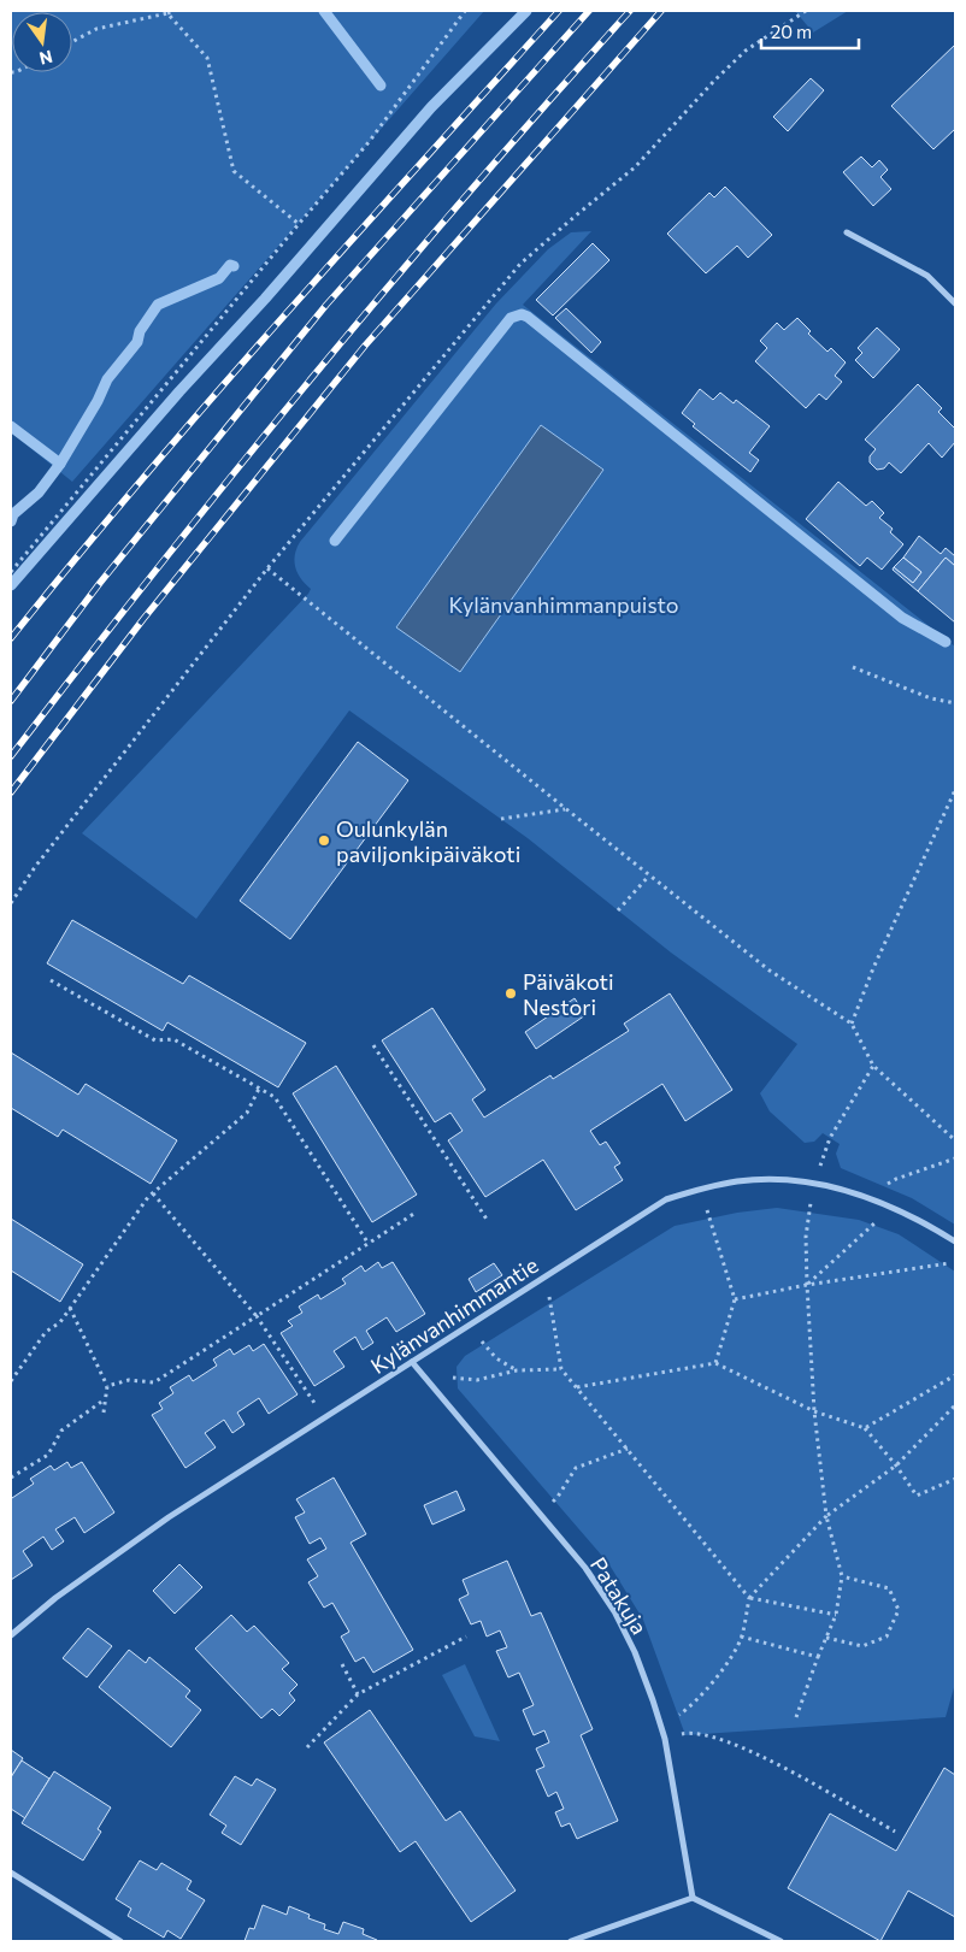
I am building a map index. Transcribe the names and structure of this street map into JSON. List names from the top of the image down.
{
  "streets": {
    "street": ["Kylänvanhimmantie", "Patakuja"]
  },
  "crossings": [
    ["Kylänvanhimmantie", "Patakuja"]
  ],
  "parks": ["Kylänvanhimmanpuisto"],
  "places": ["Oulunkylän paviljonkipäiväkoti", "Päiväkoti Nestori"],
  "scale_bar": "20 m",
  "north": "bottom"
}
